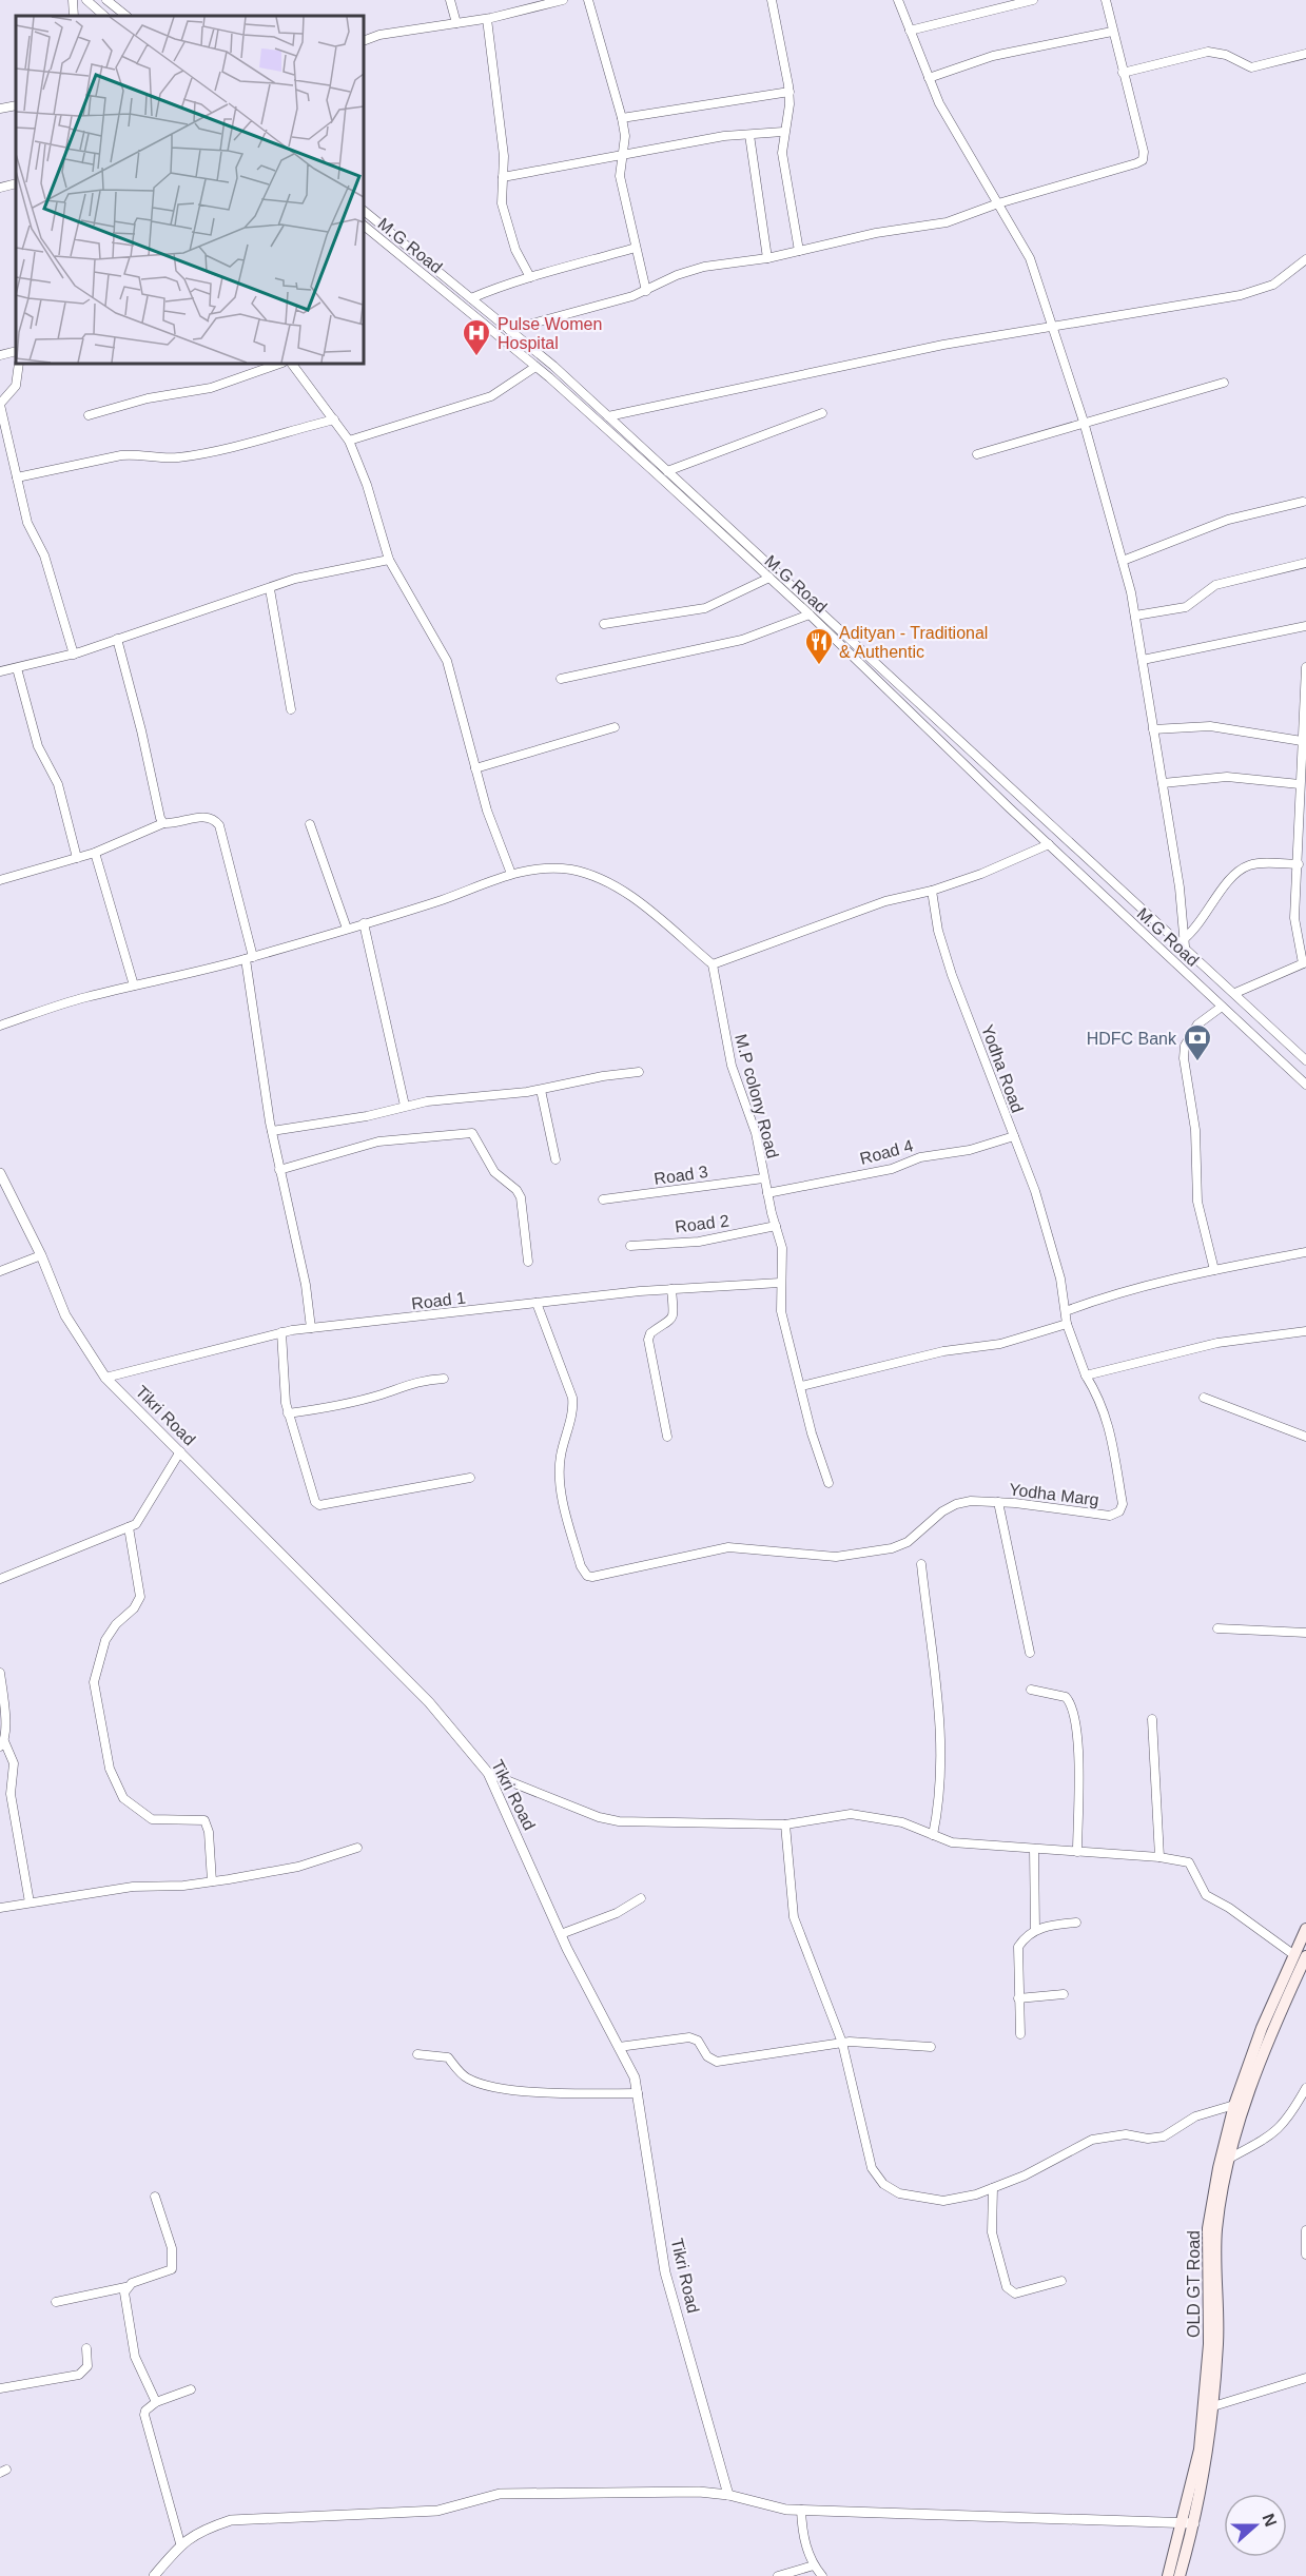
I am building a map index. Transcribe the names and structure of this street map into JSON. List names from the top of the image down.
{
  "streets": {
    "main road": ["OLD GT Road"],
    "street": [
      "M.G Road",
      "Yodha Road",
      "M.P colony Road",
      "Road 4",
      "Road 3",
      "Road 2",
      "Road 1",
      "Tikri Road",
      "Yodha Marg"
    ]
  },
  "crossings": [
    ["Yodha Road", "Road 4"],
    ["Yodha Road", "Yodha Marg"],
    ["M.P colony Road", "Road 4"],
    ["M.P colony Road", "Road 3"],
    ["M.P colony Road", "Road 2"],
    ["M.P colony Road", "Road 1"],
    ["Road 1", "Tikri Road"],
    ["Road 1", "Yodha Marg"]
  ],
  "places": {
    "hospital": ["Pulse Women Hospital"],
    "restaurant": ["Adityan - Traditional & Authentic"],
    "bank": ["HDFC Bank"]
  },
  "north": "right"
}
